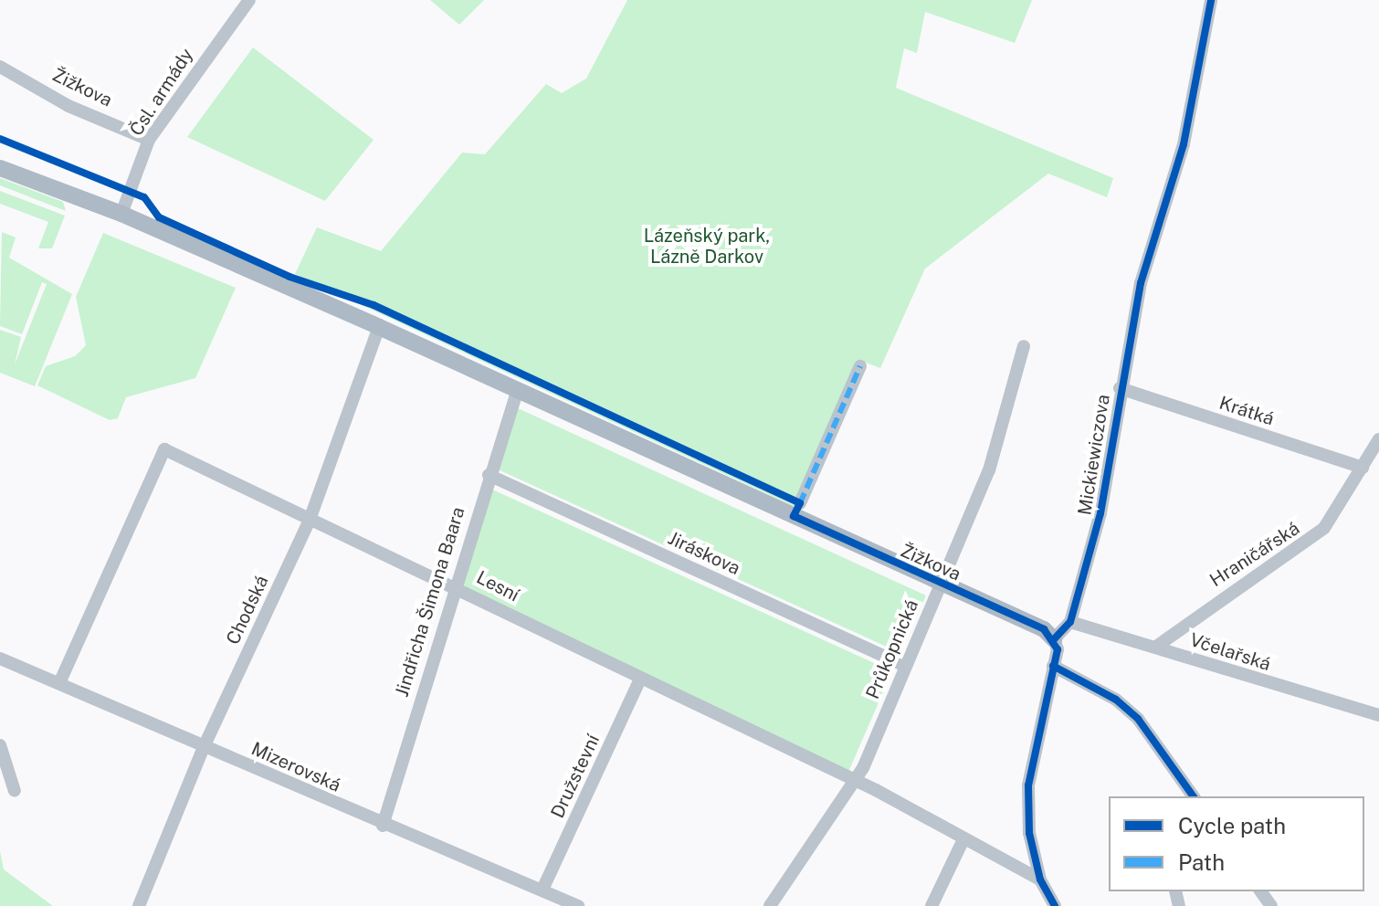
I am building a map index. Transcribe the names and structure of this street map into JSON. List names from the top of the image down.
{
  "streets": {
    "street": [
      "Žižkova",
      "Čsl. armády",
      "Krátká",
      "Mickiewiczova",
      "Jiráskova",
      "Hraničářská",
      "Lesní",
      "Jindřicha Šimona Baara",
      "Chodská",
      "Průkopnická",
      "Včelařská",
      "Mizerovská",
      "Družstevní"
    ]
  },
  "crossings": [
    ["Žižkova", "Čsl. armády"],
    ["Žižkova", "Mickiewiczova"],
    ["Žižkova", "Jindřicha Šimona Baara"],
    ["Žižkova", "Chodská"],
    ["Žižkova", "Průkopnická"],
    ["Krátká", "Mickiewiczova"],
    ["Krátká", "Hraničářská"],
    ["Mickiewiczova", "Včelařská"],
    ["Jiráskova", "Jindřicha Šimona Baara"],
    ["Jiráskova", "Průkopnická"],
    ["Hraničářská", "Včelařská"],
    ["Lesní", "Jindřicha Šimona Baara"],
    ["Lesní", "Chodská"],
    ["Lesní", "Průkopnická"],
    ["Lesní", "Mizerovská"],
    ["Lesní", "Družstevní"],
    ["Jindřicha Šimona Baara", "Mizerovská"],
    ["Chodská", "Mizerovská"],
    ["Mizerovská", "Družstevní"]
  ],
  "parks": ["Lázeňský park, Lázně Darkov"],
  "legend": ["Cycle path", "Path"]
}
